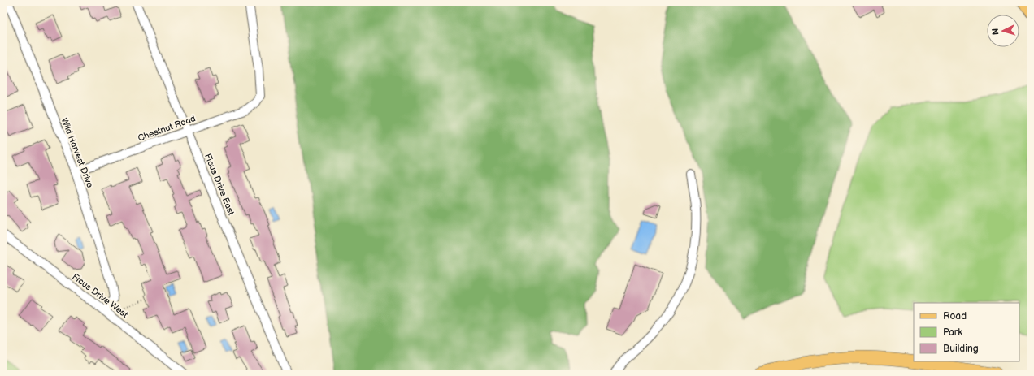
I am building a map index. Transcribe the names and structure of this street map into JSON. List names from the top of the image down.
{
  "streets": {
    "street": [
      "Chestnut Road",
      "Wild Harvest Drive",
      "Ficus Drive East",
      "Ficus Drive West"
    ]
  },
  "crossings": [
    ["Chestnut Road", "Wild Harvest Drive"],
    ["Chestnut Road", "Ficus Drive East"],
    ["Wild Harvest Drive", "Ficus Drive West"]
  ],
  "legend": ["Road", "Park", "Building"],
  "north": "left"
}
